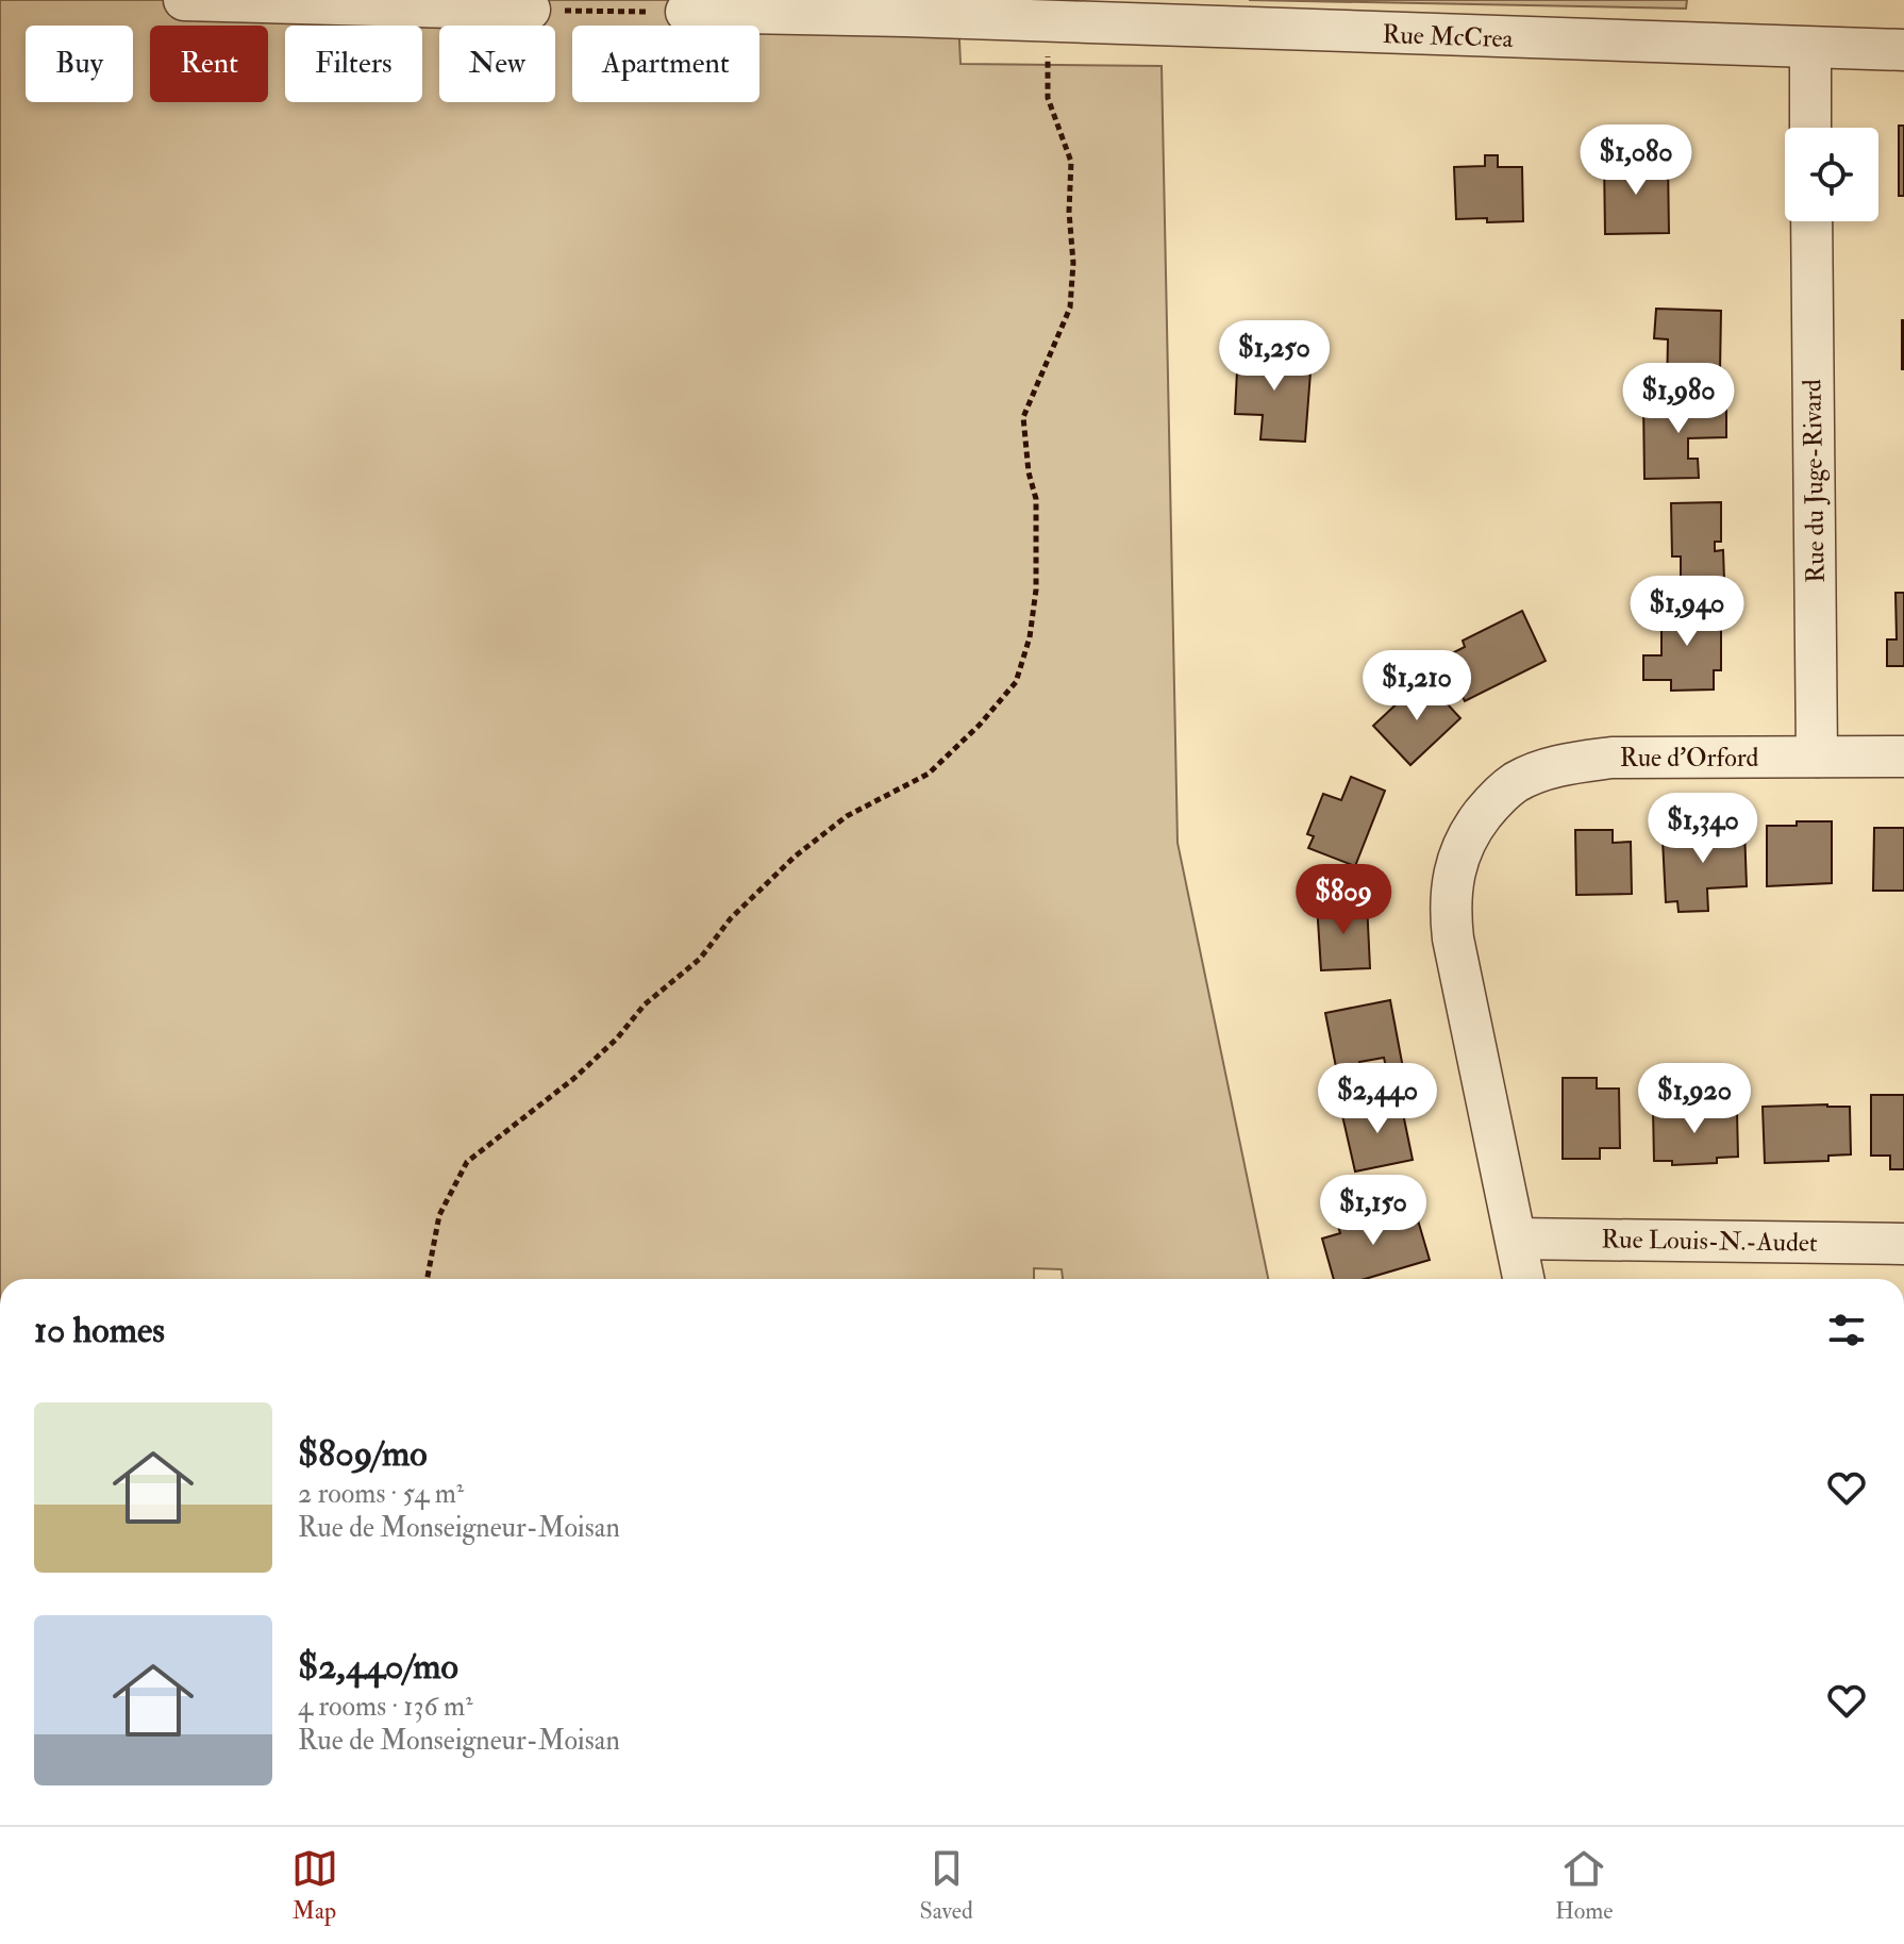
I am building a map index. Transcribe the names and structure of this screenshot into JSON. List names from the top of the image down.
{
  "streets": {
    "street": [
      "Rue McCrea",
      "Rue du Juge-Rivard",
      "Rue d'Orford",
      "Rue Louis-N.-Audet"
    ]
  },
  "crossings": [
    ["Rue du Juge-Rivard", "Rue d'Orford"],
    ["Rue d'Orford", "Rue Louis-N.-Audet"]
  ],
  "page": {
    "chip": [
      "Buy",
      "Rent",
      "Filters",
      "New",
      "Apartment"
    ],
    "price": [
      "$1,080",
      "$1,250",
      "$1,980",
      "$1,940",
      "$1,210",
      "$1,340",
      "$809",
      "$2,440",
      "$1,920",
      "$1,150"
    ],
    "heading": "10 homes",
    "list": [
      {
        "name": "$809/mo",
        "note": "2 rooms · 54 m² · Rue de Monseigneur-Moisan"
      },
      {
        "name": "$2,440/mo",
        "note": "4 rooms · 136 m² · Rue de Monseigneur-Moisan"
      }
    ],
    "tabs": ["Map", "Saved", "Home"]
  }
}
